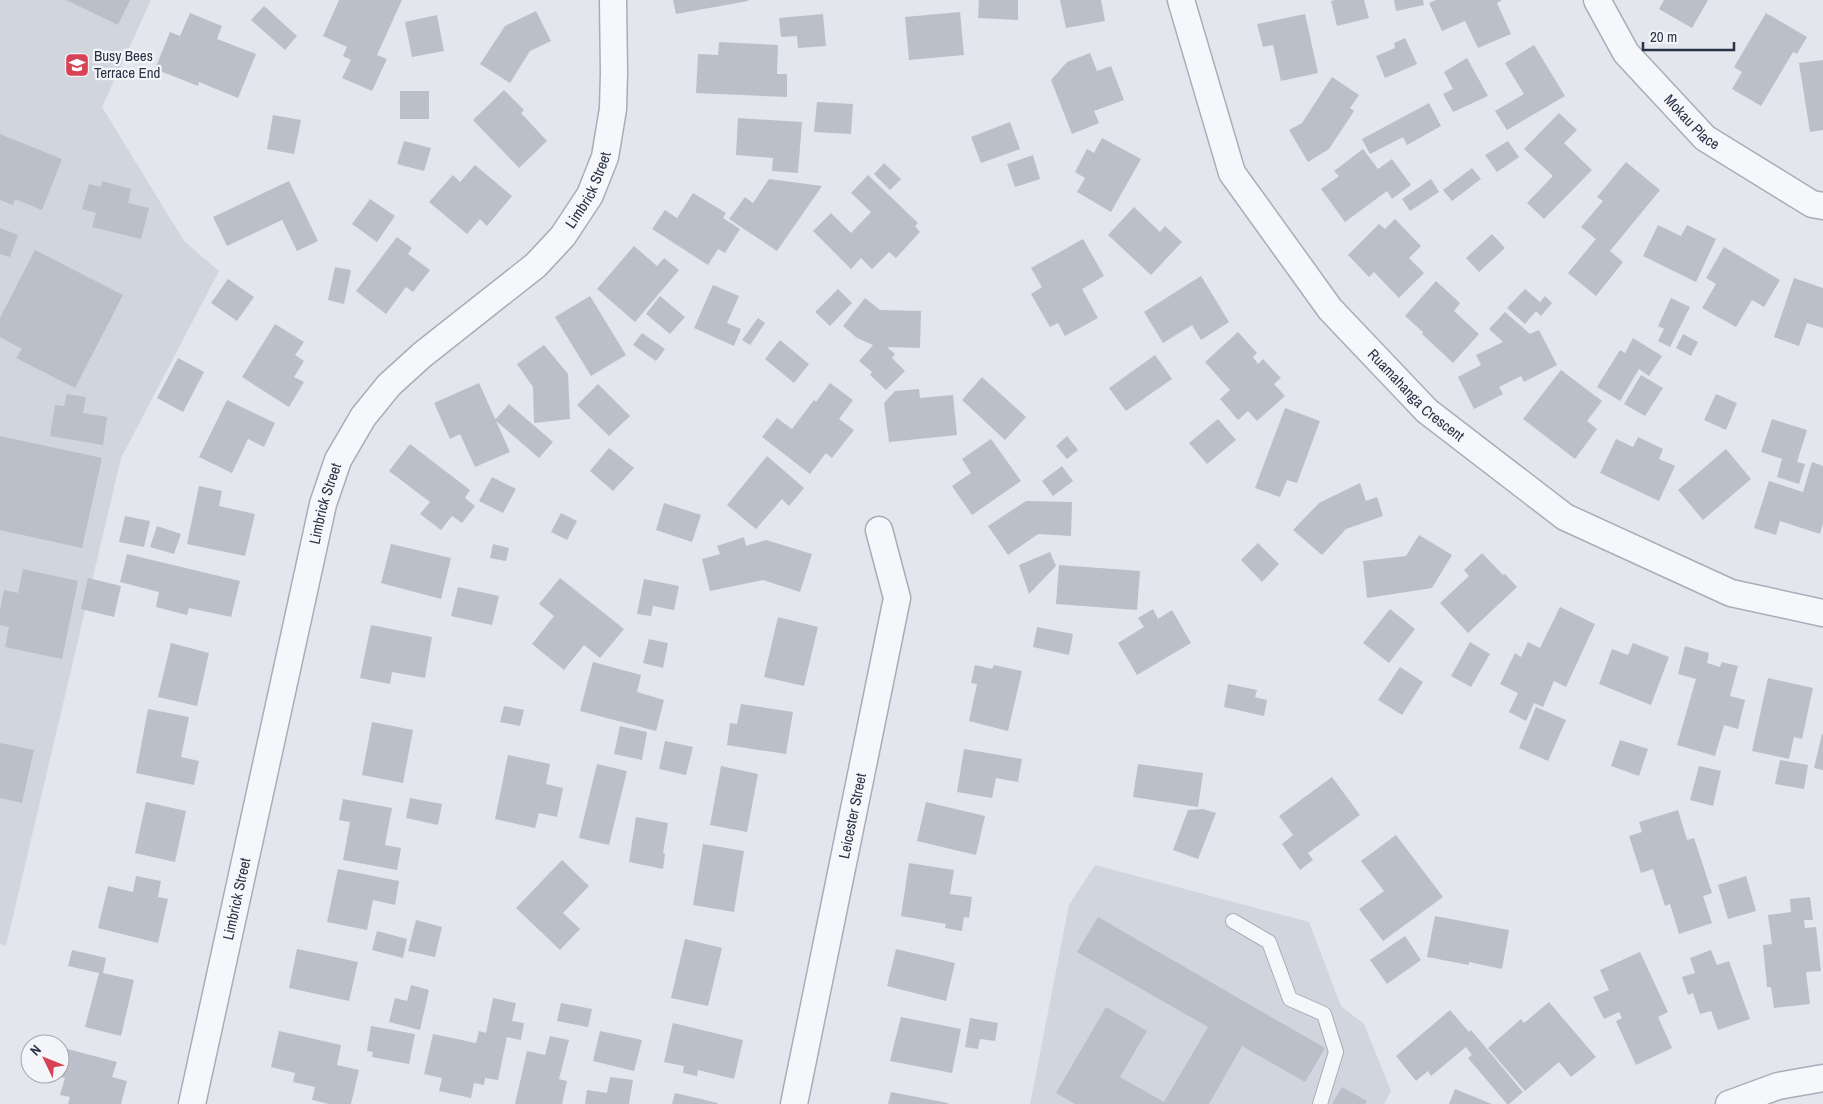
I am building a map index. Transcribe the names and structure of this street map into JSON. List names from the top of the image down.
{
  "streets": {
    "street": [
      "Mokau Place",
      "Limbrick Street",
      "Ruamahanga Crescent",
      "Leicester Street"
    ]
  },
  "places": {
    "school or university": ["Busy Bees Terrace End"]
  },
  "scale_bar": "20 m",
  "north": "top left"
}
